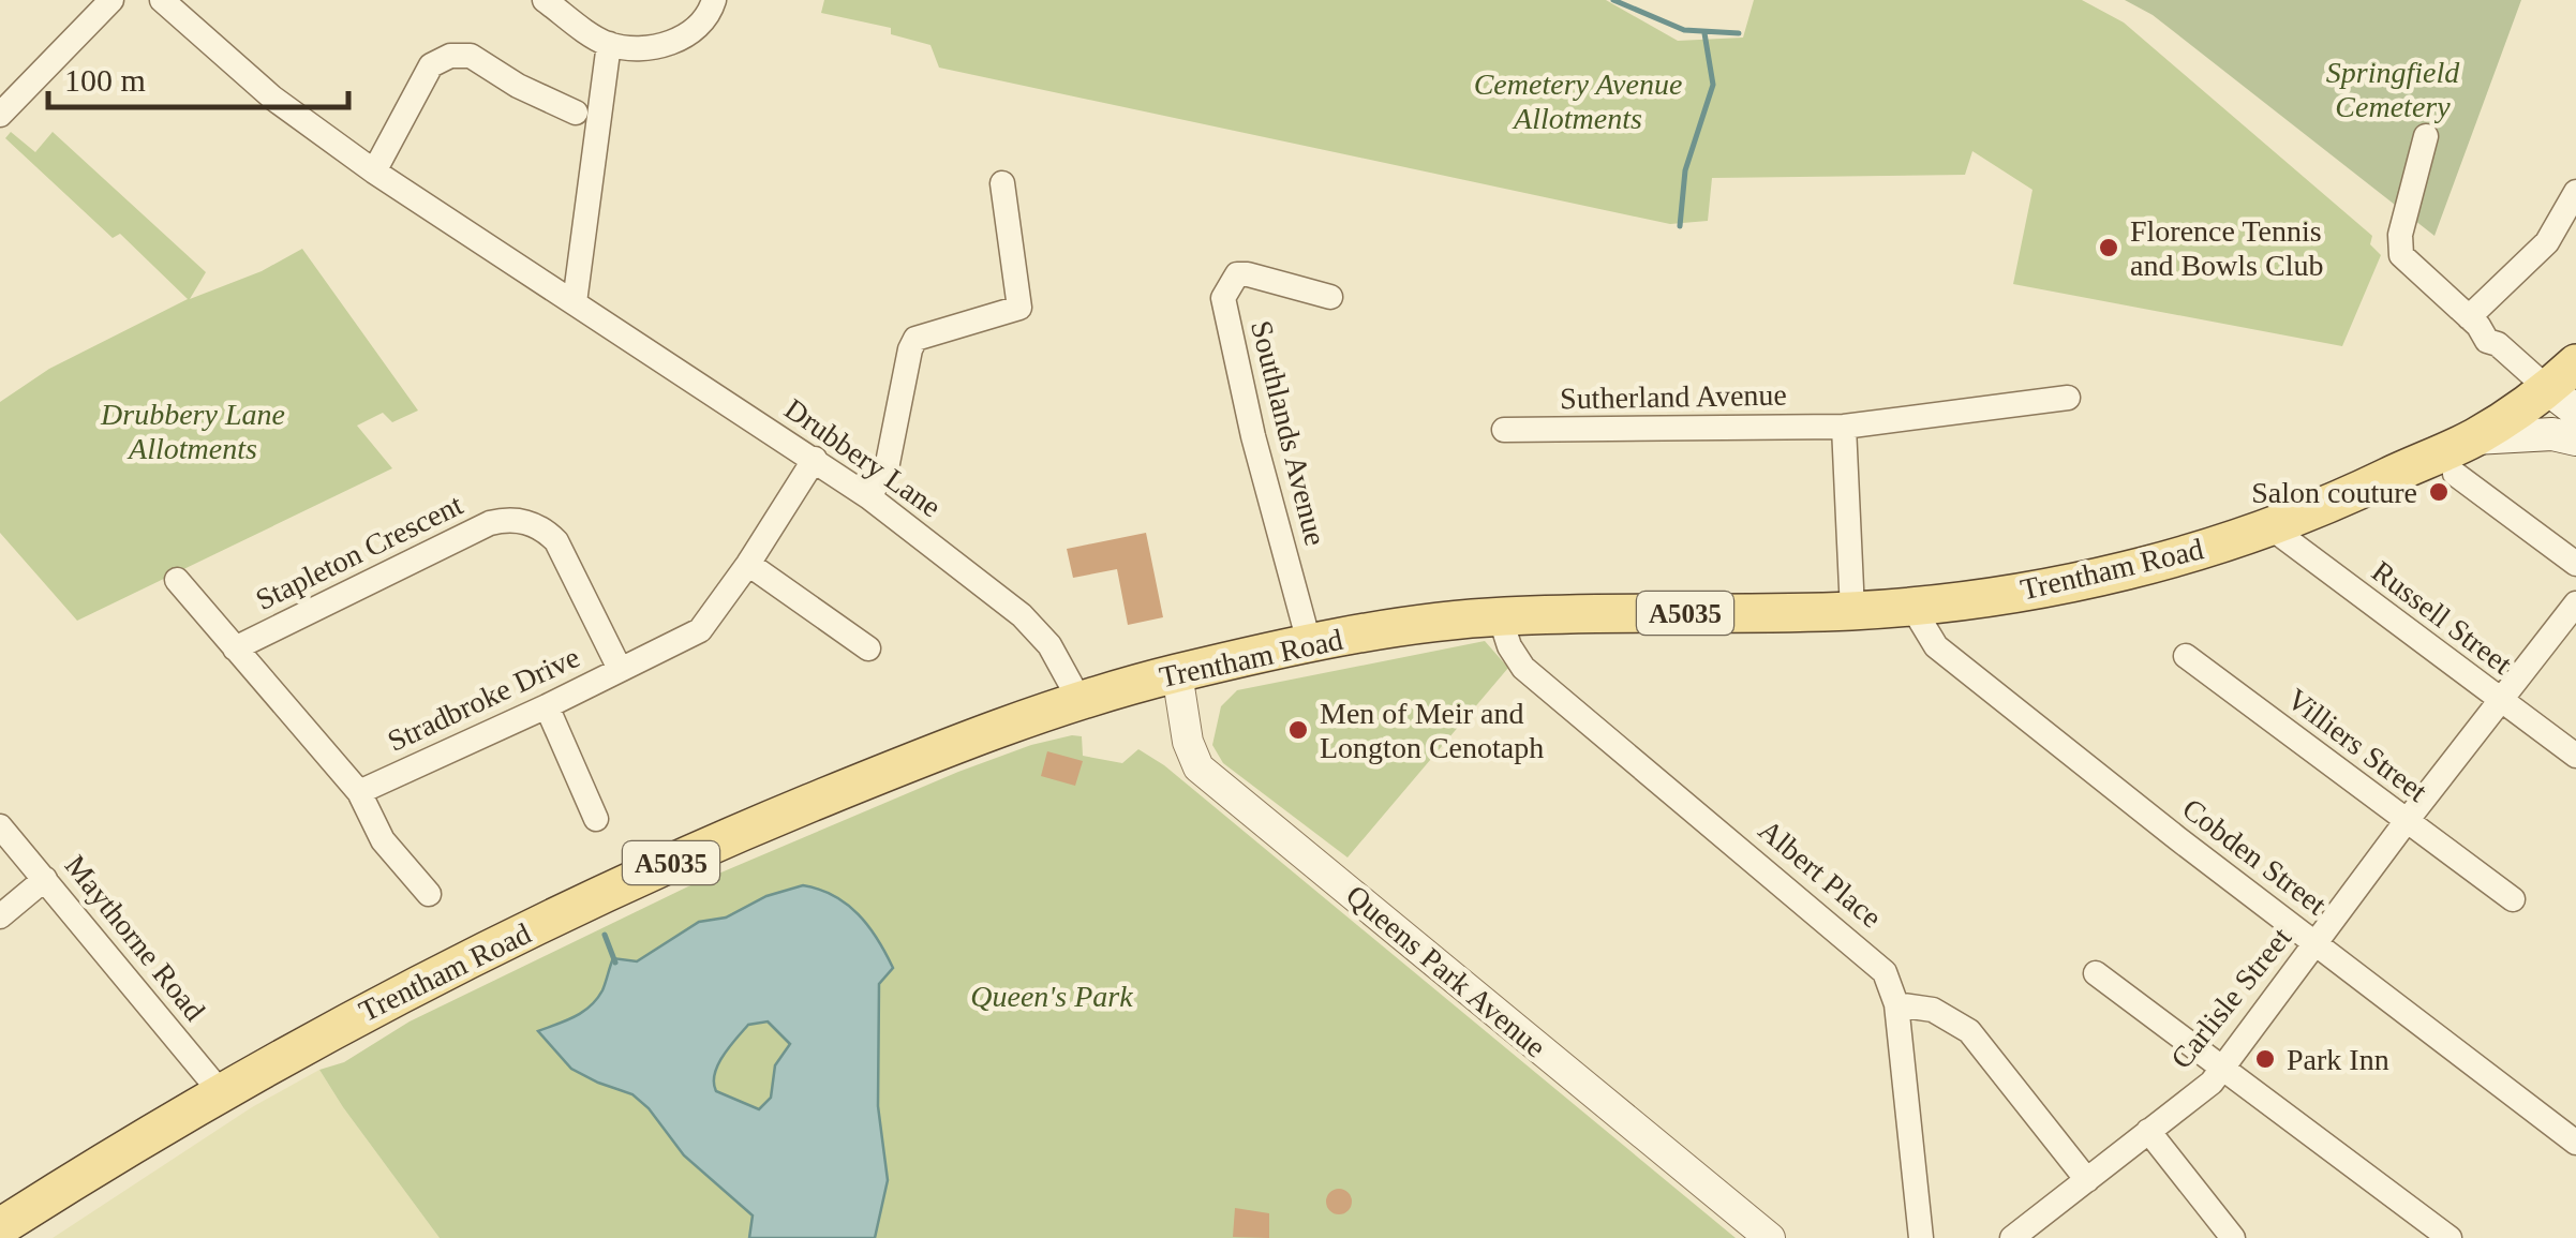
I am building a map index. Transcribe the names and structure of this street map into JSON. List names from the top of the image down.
{
  "streets": {
    "main road": ["Trentham Road", "A5035"],
    "street": [
      "Sutherland Avenue",
      "Southlands Avenue",
      "Drubbery Lane",
      "Stapleton Crescent",
      "Russell Street",
      "Stradbroke Drive",
      "Villiers Street",
      "Cobden Street",
      "Albert Place",
      "Maythorne Road",
      "Queens Park Avenue",
      "Carlisle Street"
    ]
  },
  "crossings": [
    ["Southlands Avenue", "Trentham Road"],
    ["Drubbery Lane", "Trentham Road"],
    ["Drubbery Lane", "Stradbroke Drive"],
    ["Stapleton Crescent", "Stradbroke Drive"],
    ["Trentham Road", "Russell Street"],
    ["Trentham Road", "Cobden Street"],
    ["Trentham Road", "Albert Place"],
    ["Trentham Road", "Maythorne Road"],
    ["Trentham Road", "Queens Park Avenue"],
    ["Russell Street", "Carlisle Street"],
    ["Villiers Street", "Carlisle Street"],
    ["Cobden Street", "Carlisle Street"]
  ],
  "parks": [
    "Springfield Cemetery",
    "Cemetery Avenue Allotments",
    "Drubbery Lane Allotments",
    "Queen's Park"
  ],
  "places": [
    "Florence Tennis and Bowls Club",
    "Salon couture",
    "Men of Meir and Longton Cenotaph",
    "Park Inn"
  ],
  "scale_bar": "100 m"
}
